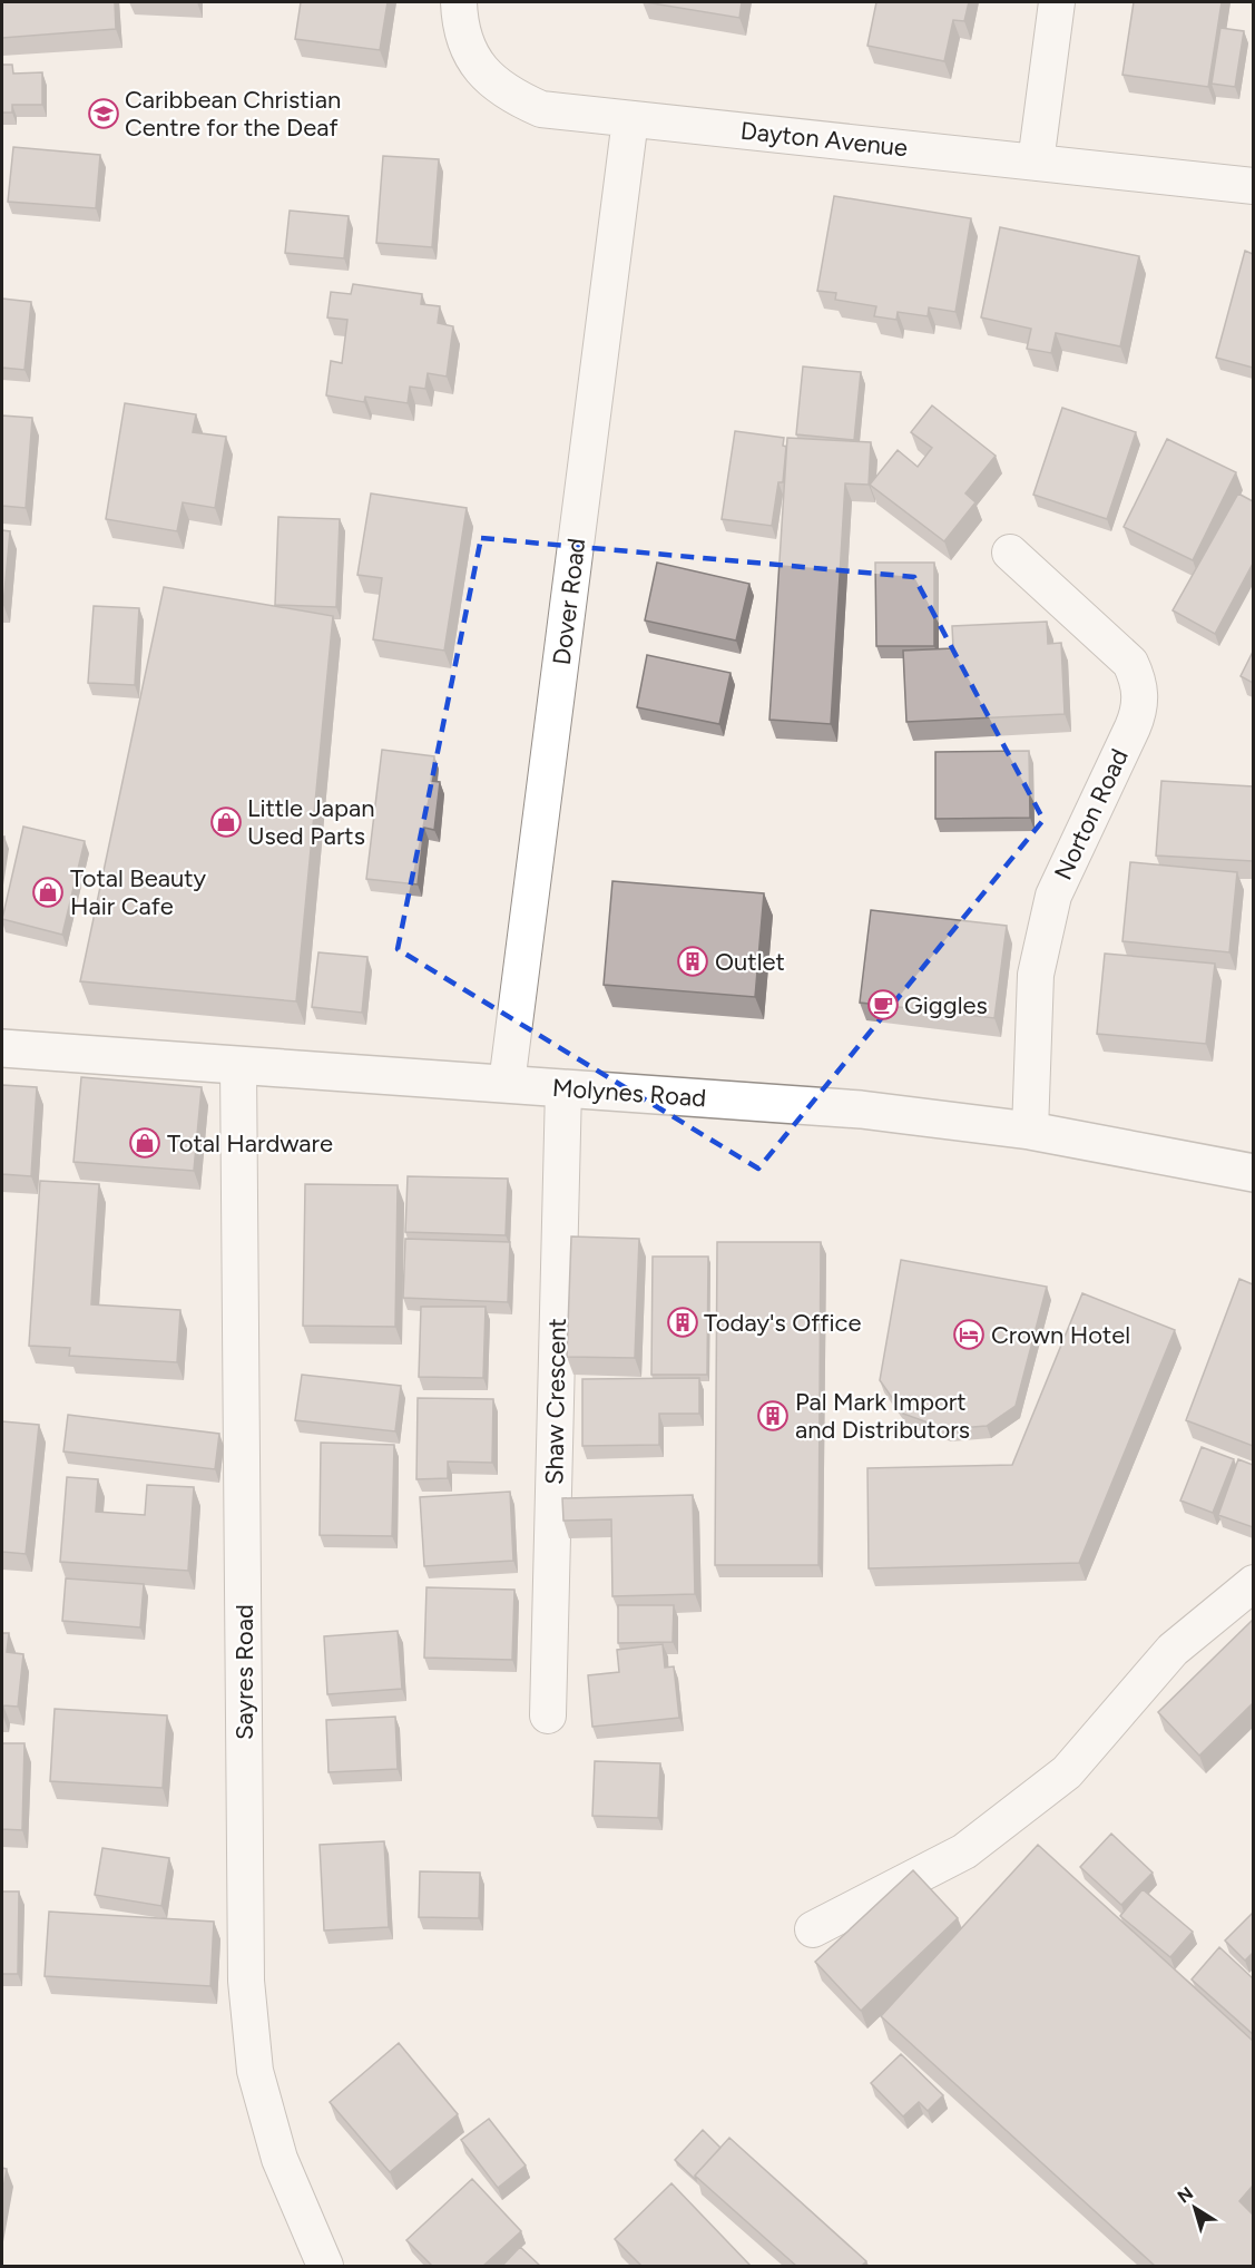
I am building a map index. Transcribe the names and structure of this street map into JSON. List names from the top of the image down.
{
  "streets": {
    "main road": ["Molynes Road"],
    "street": [
      "Dayton Avenue",
      "Dover Road",
      "Norton Road",
      "Shaw Crescent",
      "Sayres Road"
    ]
  },
  "crossings": [
    ["Dayton Avenue", "Dover Road"],
    ["Dover Road", "Molynes Road"],
    ["Norton Road", "Molynes Road"],
    ["Molynes Road", "Shaw Crescent"],
    ["Molynes Road", "Sayres Road"]
  ],
  "places": {
    "school or university": ["Caribbean Christian Centre for the Deaf"],
    "shop": ["Little Japan Used Parts", "Total Beauty Hair Cafe", "Total Hardware"],
    "building": ["Outlet", "Today's Office", "Pal Mark Import and Distributors"],
    "cafe": ["Giggles"],
    "hotel": ["Crown Hotel"]
  },
  "north": "top left"
}
